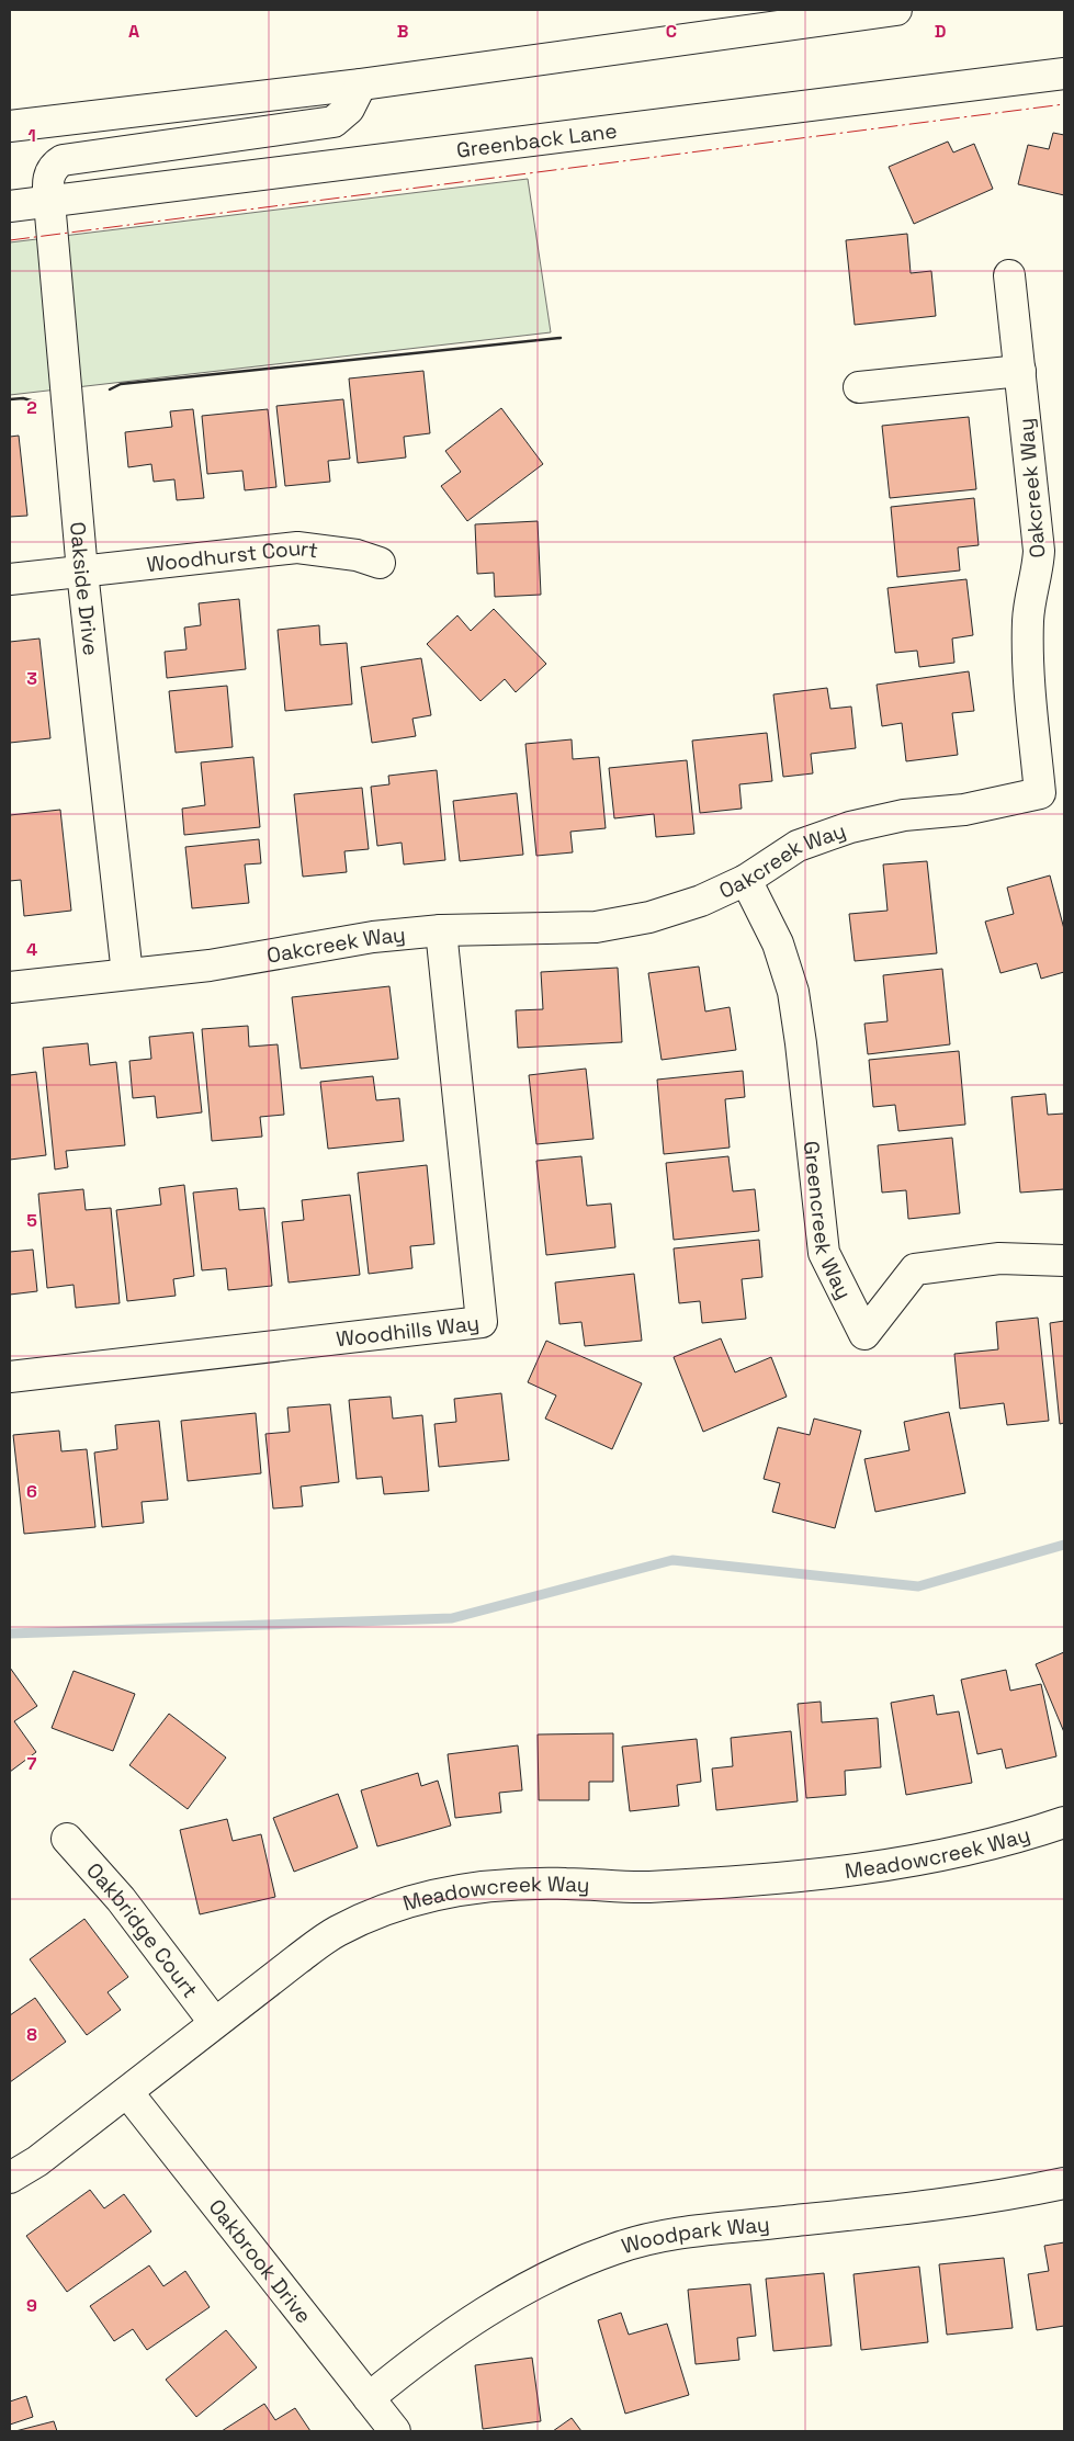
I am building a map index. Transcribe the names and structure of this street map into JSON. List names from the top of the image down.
{
  "streets": {
    "street": [
      "Greenback Lane",
      "Oakcreek Way",
      "Woodhurst Court",
      "Oakside Drive",
      "Greencreek Way",
      "Woodhills Way",
      "Meadowcreek Way",
      "Oakbridge Court",
      "Woodpark Way",
      "Oakbrook Drive"
    ]
  },
  "crossings": [
    ["Greenback Lane", "Oakside Drive"],
    ["Oakcreek Way", "Oakside Drive"],
    ["Oakcreek Way", "Greencreek Way"],
    ["Oakcreek Way", "Woodhills Way"],
    ["Woodhurst Court", "Oakside Drive"],
    ["Meadowcreek Way", "Oakbridge Court"],
    ["Meadowcreek Way", "Oakbrook Drive"],
    ["Woodpark Way", "Oakbrook Drive"]
  ],
  "grid": {
    "columns": [
      "A",
      "B",
      "C",
      "D"
    ],
    "rows": [
      "1",
      "2",
      "3",
      "4",
      "5",
      "6",
      "7",
      "8",
      "9"
    ]
  }
}
